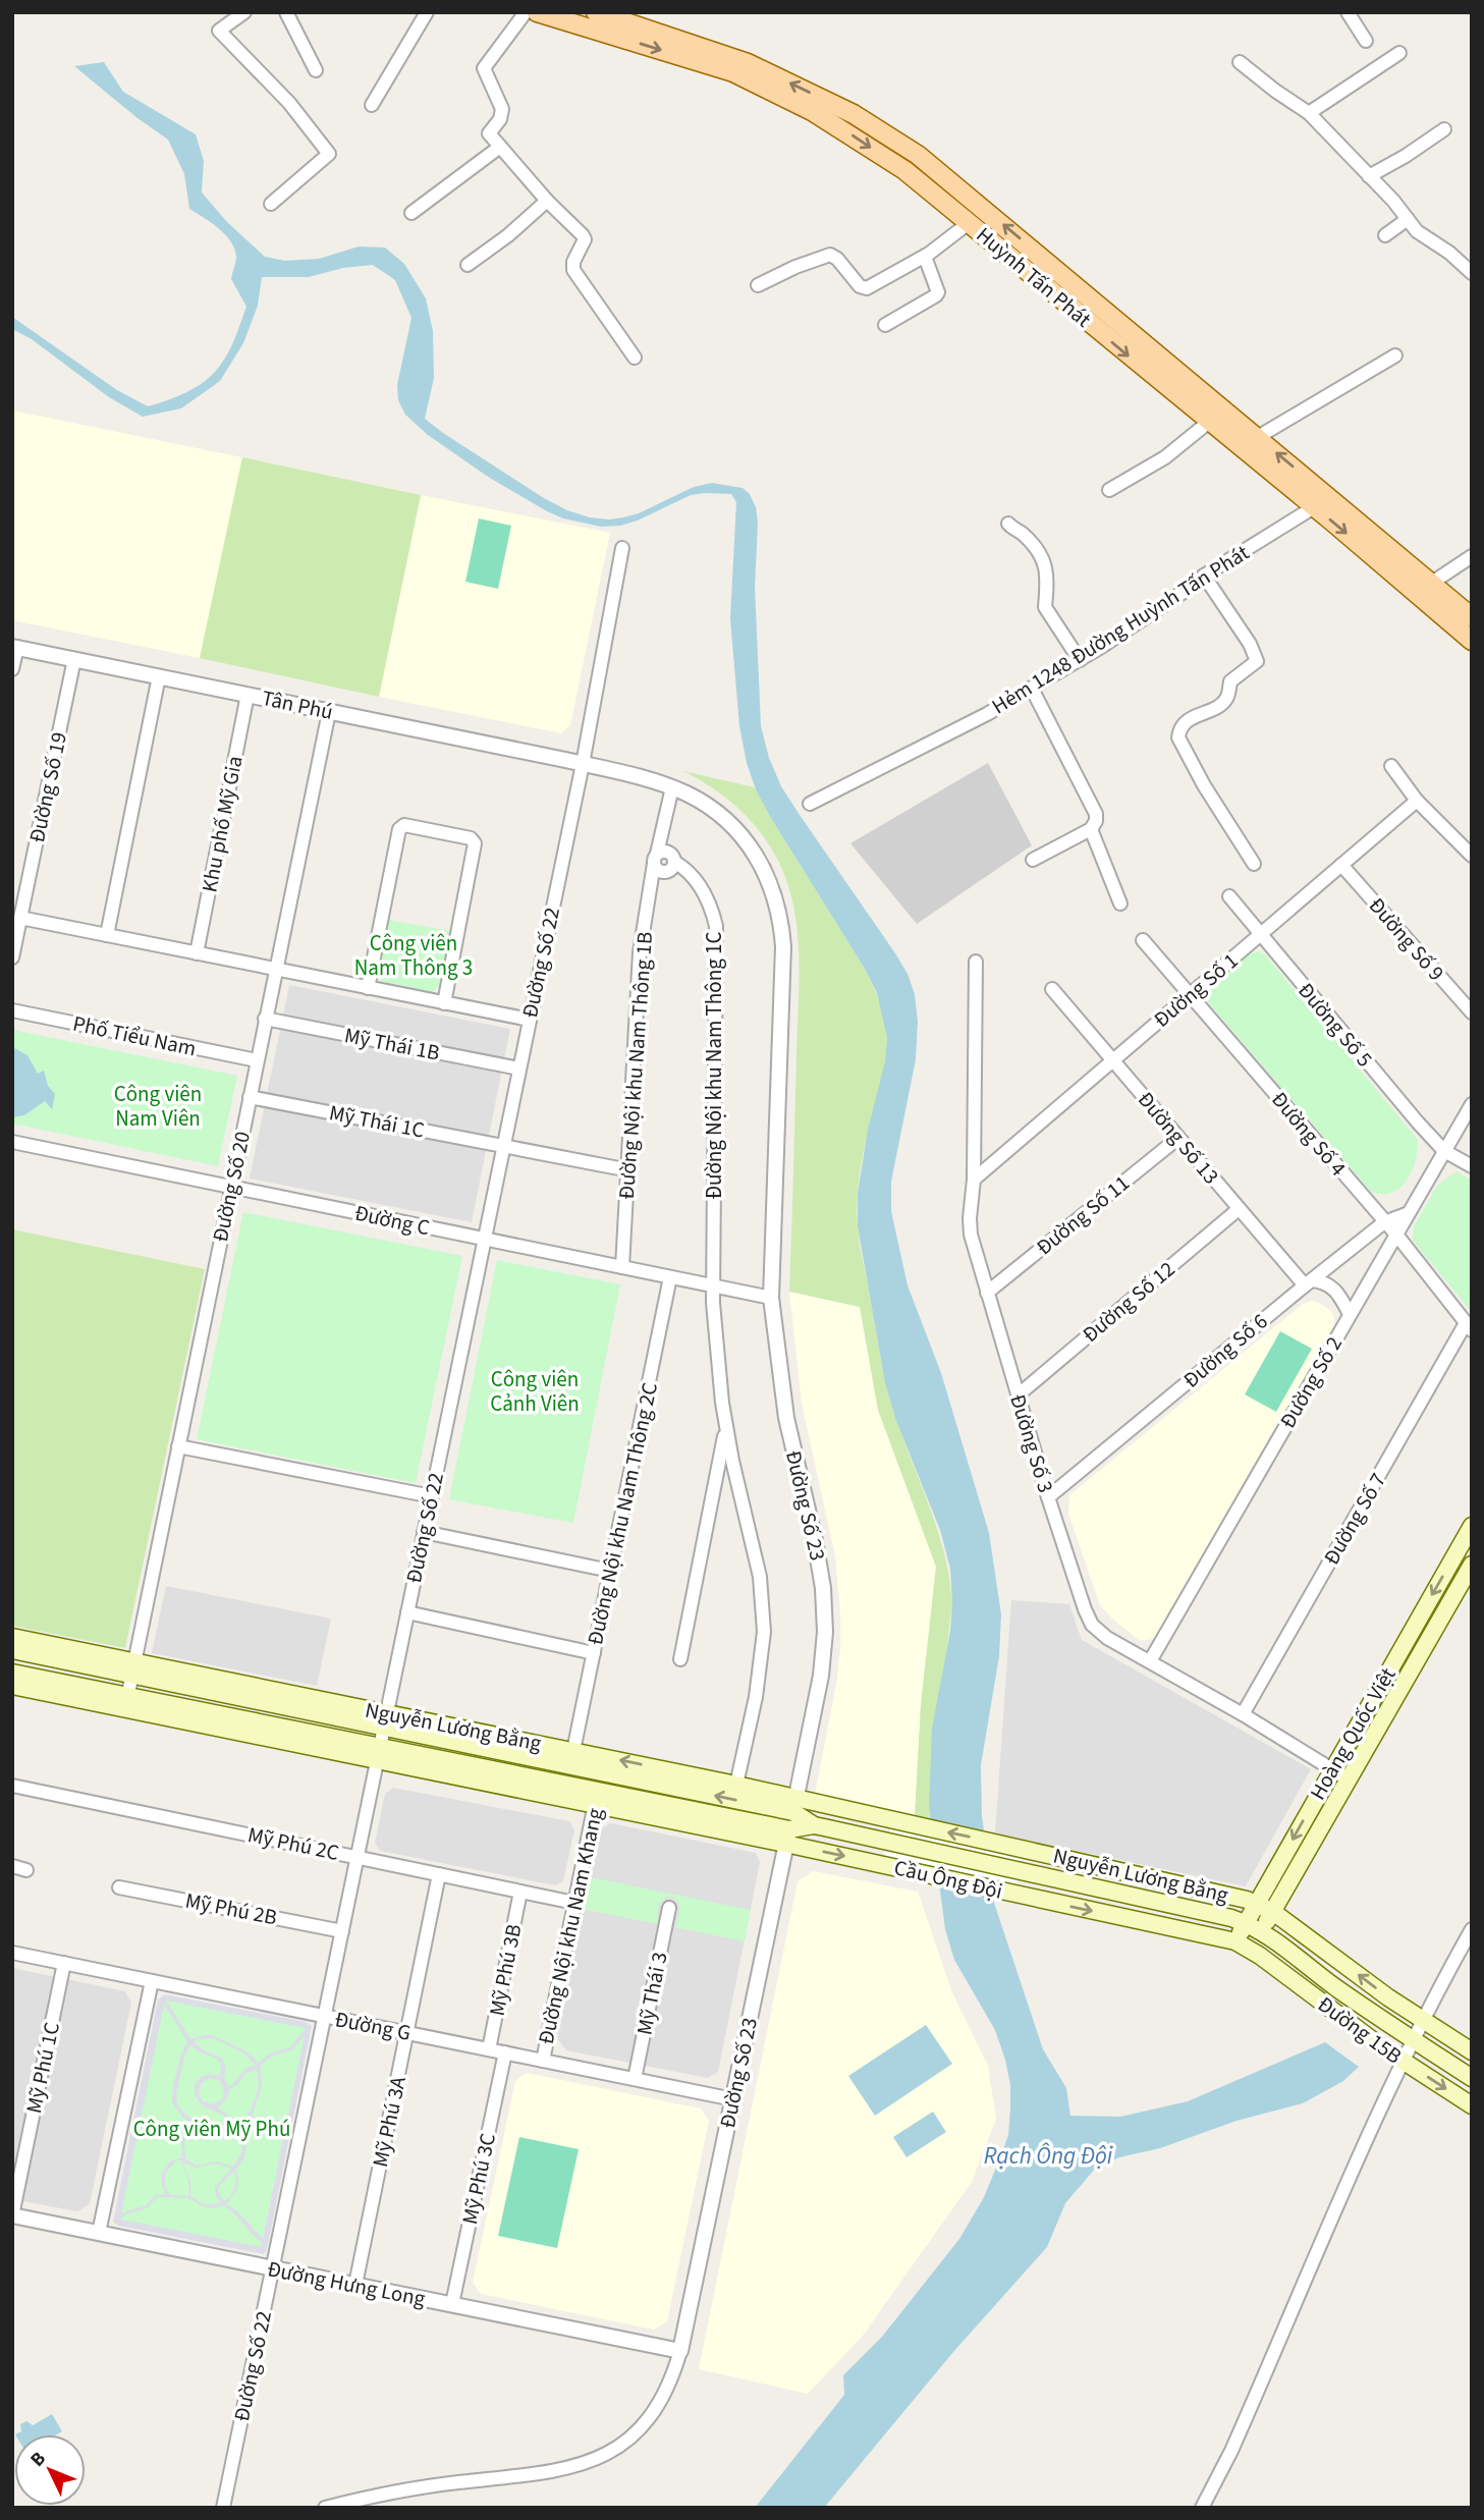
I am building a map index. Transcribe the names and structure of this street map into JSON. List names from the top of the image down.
{
  "streets": {
    "main road": [
      "Huỳnh Tấn Phát",
      "Nguyễn Lương Bằng",
      "Hoàng Quốc Việt",
      "Cầu Ông Đội",
      "Đường 15B"
    ],
    "street": [
      "Hẻm 1248 Đường Huỳnh Tấn Phát",
      "Tân Phú",
      "Đường Số 19",
      "Khu phố Mỹ Gia",
      "Đường Số 9",
      "Đường Số 22",
      "Đường Số 1",
      "Đường Số 5",
      "Phố Tiểu Nam",
      "Mỹ Thái 1B",
      "Đường Nội khu Nam Thông 1B",
      "Đường Nội khu Nam Thông 1C",
      "Mỹ Thái 1C",
      "Đường Số 4",
      "Đường Số 13",
      "Đường Số 20",
      "Đường Số 11",
      "Đường C",
      "Đường Số 12",
      "Đường Số 6",
      "Đường Số 2",
      "Đường Số 3",
      "Đường Số 23",
      "Đường Nội khu Nam Thông 2C",
      "Đường Số 7",
      "Mỹ Phú 2C",
      "Mỹ Phú 2B",
      "Đường Nội khu Nam Khang",
      "Mỹ Phú 3B",
      "Mỹ Thái 3",
      "Đường G",
      "Mỹ Phú 1C",
      "Mỹ Phú 3A",
      "Mỹ Phú 3C",
      "Đường Hưng Long"
    ]
  },
  "crossings": [
    ["Huỳnh Tấn Phát", "Hẻm 1248 Đường Huỳnh Tấn Phát"],
    ["Tân Phú", "Đường Số 19"],
    ["Tân Phú", "Khu phố Mỹ Gia"],
    ["Tân Phú", "Đường Số 22"],
    ["Tân Phú", "Đường Số 20"],
    ["Tân Phú", "Đường Số 23"],
    ["Đường Số 9", "Đường Số 1"],
    ["Đường Số 22", "Mỹ Thái 1B"],
    ["Đường Số 22", "Mỹ Thái 1C"],
    ["Đường Số 22", "Đường C"],
    ["Đường Số 22", "Đường Số 23"],
    ["Đường Số 22", "Nguyễn Lương Bằng"],
    ["Đường Số 22", "Mỹ Phú 2C"],
    ["Đường Số 22", "Mỹ Phú 2B"],
    ["Đường Số 22", "Đường G"],
    ["Đường Số 22", "Đường Hưng Long"],
    ["Đường Số 1", "Đường Số 5"],
    ["Đường Số 1", "Đường Số 4"],
    ["Đường Số 1", "Đường Số 13"],
    ["Đường Số 1", "Đường Số 3"],
    ["Đường Số 5", "Đường Số 2"],
    ["Phố Tiểu Nam", "Đường Số 20"],
    ["Mỹ Thái 1B", "Đường Số 20"],
    ["Đường Nội khu Nam Thông 1B", "Đường Nội khu Nam Thông 1C"],
    ["Đường Nội khu Nam Thông 1B", "Mỹ Thái 1C"],
    ["Đường Nội khu Nam Thông 1B", "Đường C"],
    ["Đường Nội khu Nam Thông 1B", "Đường Số 23"],
    ["Đường Nội khu Nam Thông 1C", "Đường C"],
    ["Đường Nội khu Nam Thông 1C", "Nguyễn Lương Bằng"],
    ["Mỹ Thái 1C", "Đường Số 20"],
    ["Đường Số 4", "Đường Số 6"],
    ["Đường Số 4", "Đường Số 2"],
    ["Đường Số 4", "Đường Số 7"],
    ["Đường Số 13", "Đường Số 11"],
    ["Đường Số 13", "Đường Số 12"],
    ["Đường Số 13", "Đường Số 6"],
    ["Đường Số 13", "Đường Số 2"],
    ["Đường Số 20", "Đường C"],
    ["Đường Số 20", "Nguyễn Lương Bằng"],
    ["Đường Số 11", "Đường Số 3"],
    ["Đường C", "Đường Số 23"],
    ["Đường C", "Đường Nội khu Nam Thông 2C"],
    ["Đường Số 12", "Đường Số 3"],
    ["Đường Số 6", "Đường Số 2"],
    ["Đường Số 6", "Đường Số 3"],
    ["Đường Số 2", "Đường Số 3"],
    ["Đường Số 3", "Đường Số 7"],
    ["Đường Số 3", "Hoàng Quốc Việt"],
    ["Đường Số 23", "Nguyễn Lương Bằng"],
    ["Đường Số 23", "Đường G"],
    ["Đường Số 23", "Đường Hưng Long"],
    ["Đường Nội khu Nam Thông 2C", "Nguyễn Lương Bằng"],
    ["Nguyễn Lương Bằng", "Hoàng Quốc Việt"],
    ["Nguyễn Lương Bằng", "Cầu Ông Đội"],
    ["Nguyễn Lương Bằng", "Đường Nội khu Nam Khang"],
    ["Nguyễn Lương Bằng", "Đường 15B"],
    ["Hoàng Quốc Việt", "Đường 15B"],
    ["Mỹ Phú 2C", "Đường Nội khu Nam Khang"],
    ["Mỹ Phú 2C", "Mỹ Phú 3B"],
    ["Mỹ Phú 2C", "Mỹ Phú 3A"],
    ["Đường Nội khu Nam Khang", "Đường G"],
    ["Mỹ Phú 3B", "Đường G"],
    ["Mỹ Thái 3", "Đường G"],
    ["Đường G", "Mỹ Phú 1C"],
    ["Đường G", "Mỹ Phú 3A"],
    ["Đường G", "Mỹ Phú 3C"],
    ["Mỹ Phú 1C", "Đường Hưng Long"],
    ["Mỹ Phú 3A", "Đường Hưng Long"],
    ["Mỹ Phú 3C", "Đường Hưng Long"]
  ],
  "water": ["Rạch Ông Đội"],
  "parks": [
    "Công viên Nam Thông 3",
    "Công viên Nam Viên",
    "Công viên Cảnh Viên",
    "Công viên Mỹ Phú"
  ],
  "north": "top left"
}
